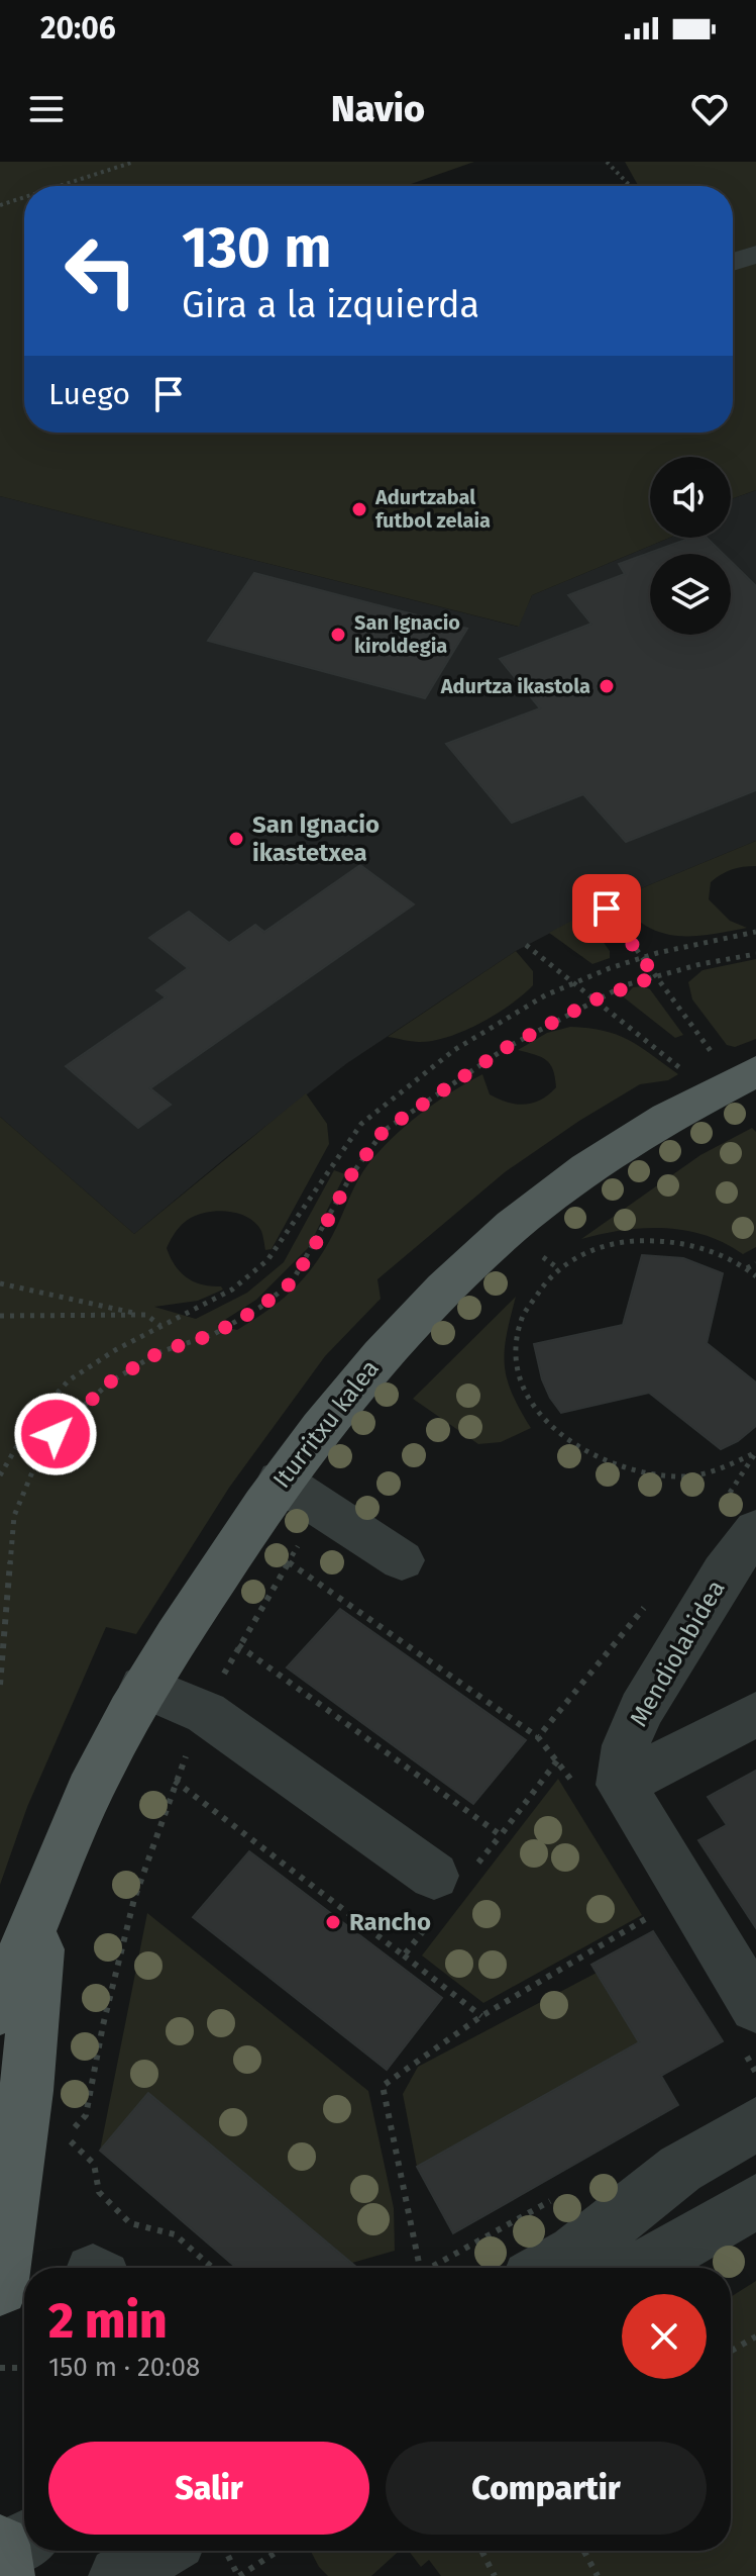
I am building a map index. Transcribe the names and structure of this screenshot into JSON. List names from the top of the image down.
{
  "streets": {
    "main road": ["Iturritxu kalea"],
    "street": ["Mendiolabidea"]
  },
  "places": [
    "Adurtzabal futbol zelaia",
    "San Ignacio kiroldegia",
    "Adurtza ikastola",
    "San Ignacio ikastetxea",
    "Rancho"
  ],
  "page": {
    "status": "20:06",
    "header": "Navio",
    "turn": ["130 m", "Gira a la izquierda"],
    "then": "Luego",
    "heading": ["2 min", "150 m · 20:08"],
    "buttons": ["Salir", "Compartir"]
  }
}
